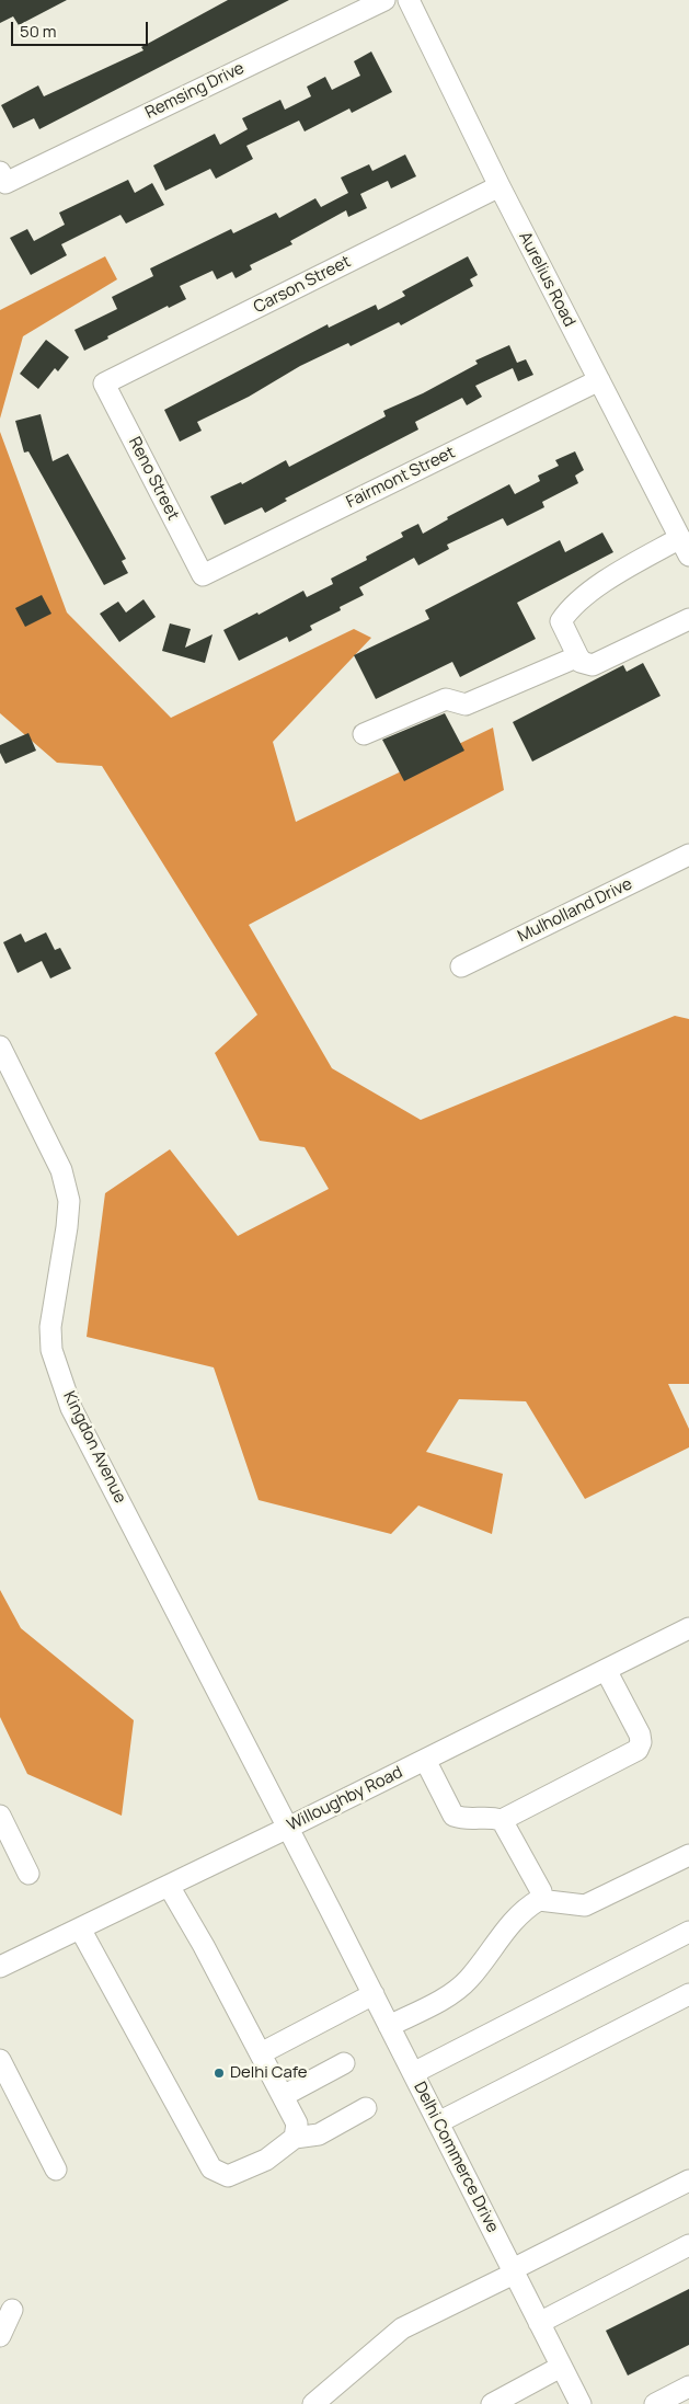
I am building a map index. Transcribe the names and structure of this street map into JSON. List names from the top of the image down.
{
  "streets": {
    "street": [
      "Remsing Drive",
      "Aurelius Road",
      "Carson Street",
      "Fairmont Street",
      "Reno Street",
      "Mulholland Drive",
      "Kingdon Avenue",
      "Willoughby Road",
      "Delhi Commerce Drive"
    ]
  },
  "crossings": [
    ["Aurelius Road", "Carson Street"],
    ["Aurelius Road", "Fairmont Street"],
    ["Carson Street", "Reno Street"],
    ["Fairmont Street", "Reno Street"],
    ["Kingdon Avenue", "Willoughby Road"],
    ["Kingdon Avenue", "Delhi Commerce Drive"]
  ],
  "places": ["Delhi Cafe"],
  "scale_bar": "50 m"
}
